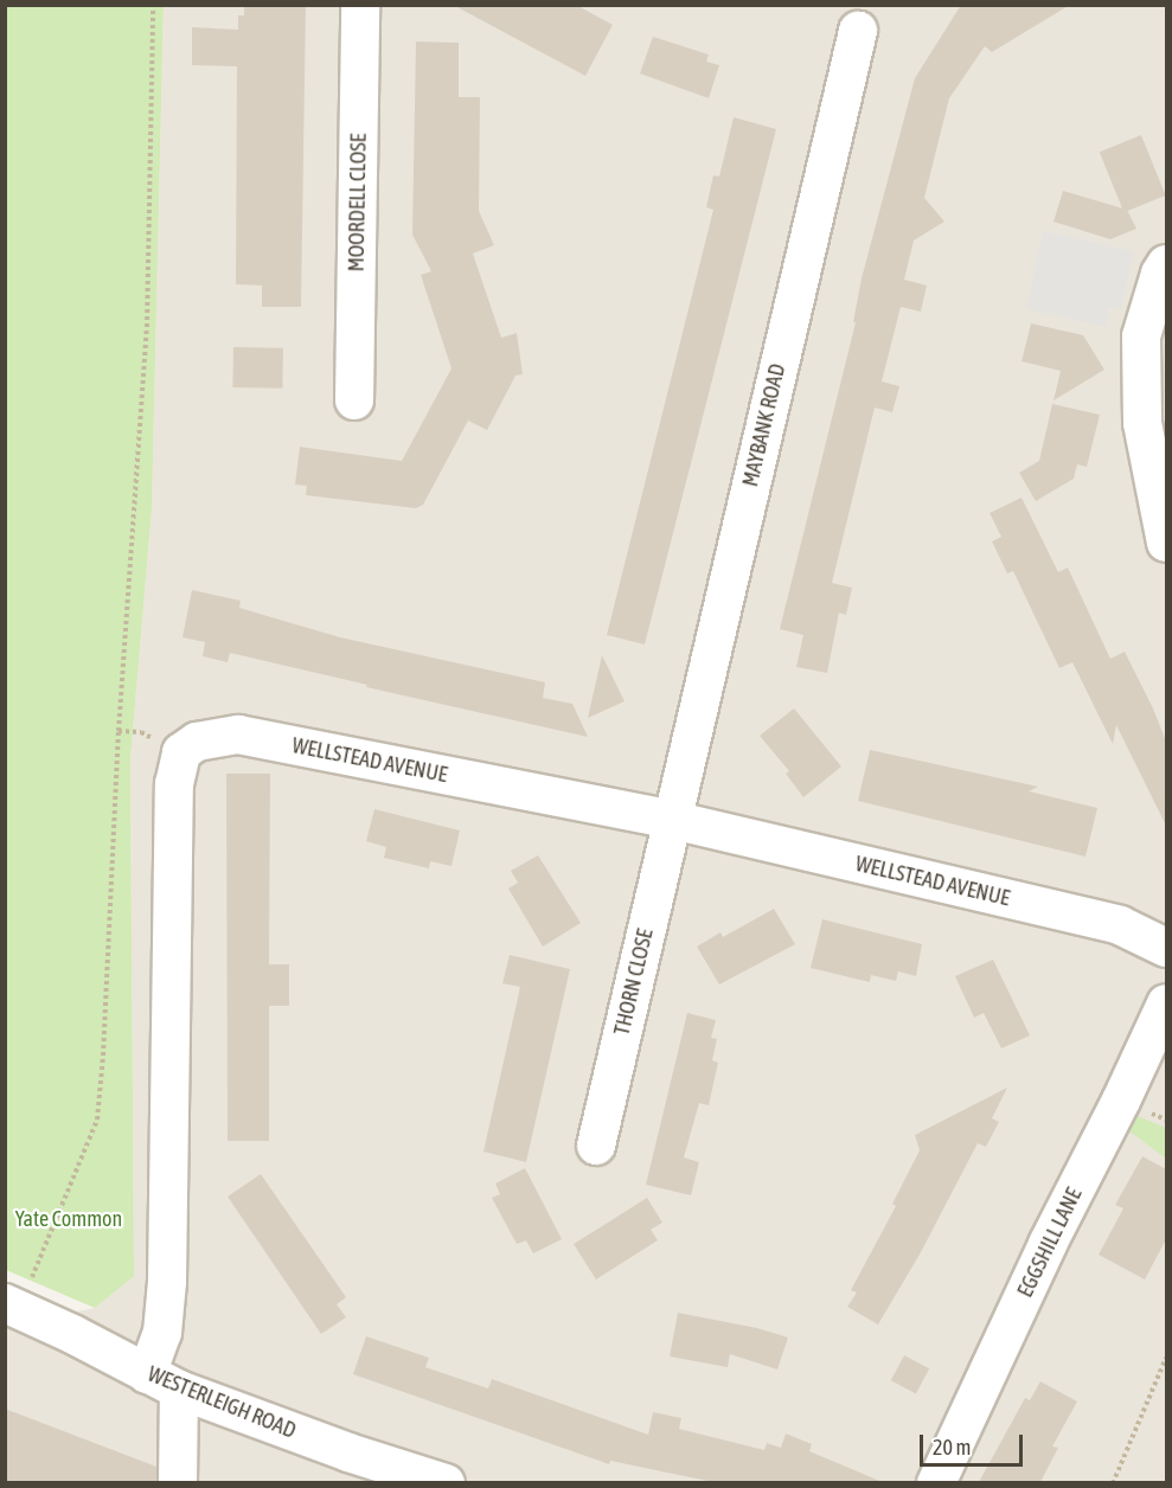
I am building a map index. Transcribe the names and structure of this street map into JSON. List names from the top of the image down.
{
  "streets": {
    "street": [
      "MOORDELL CLOSE",
      "MAYBANK ROAD",
      "WELLSTEAD AVENUE",
      "THORN CLOSE",
      "EGGSHILL LANE",
      "WESTERLEIGH ROAD"
    ]
  },
  "crossings": [
    ["MAYBANK ROAD", "WELLSTEAD AVENUE"],
    ["MAYBANK ROAD", "THORN CLOSE"],
    ["WELLSTEAD AVENUE", "THORN CLOSE"],
    ["WELLSTEAD AVENUE", "WESTERLEIGH ROAD"]
  ],
  "parks": ["Yate Common"],
  "scale_bar": "20 m"
}
